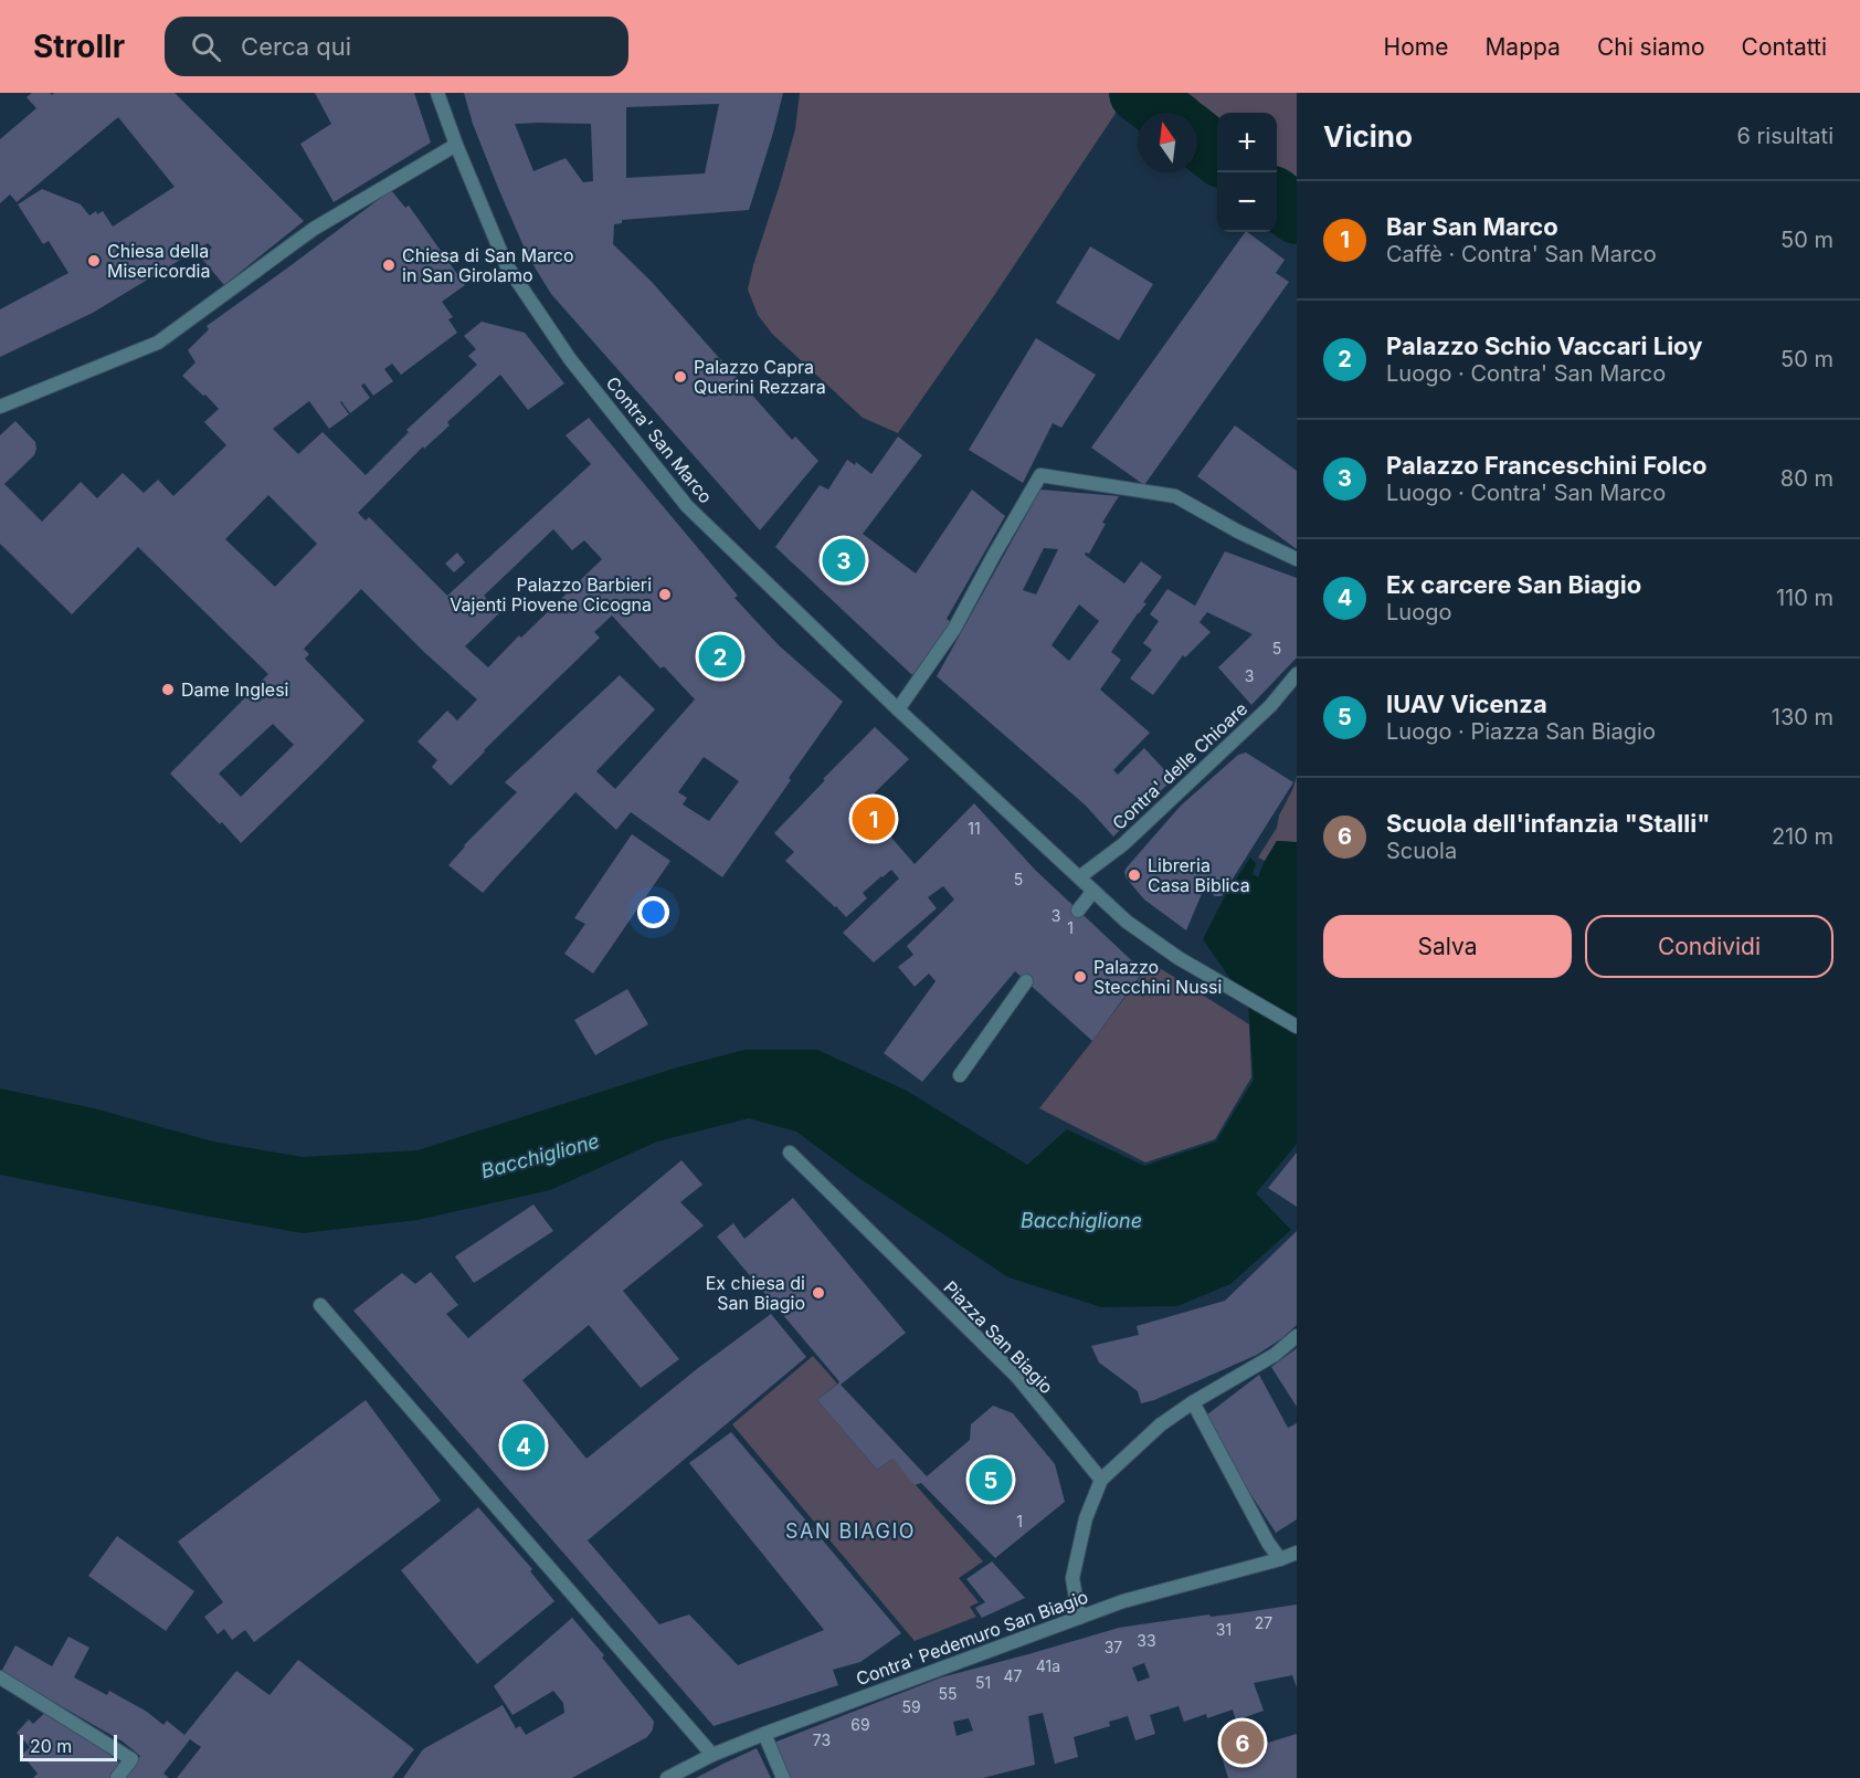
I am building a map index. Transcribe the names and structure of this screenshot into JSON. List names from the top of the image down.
{
  "streets": {
    "street": [
      "Contra' San Marco",
      "Contra' delle Chioare",
      "Piazza San Biagio",
      "Contra' Pedemuro San Biagio"
    ]
  },
  "crossings": [
    ["Contra' San Marco", "Contra' delle Chioare"]
  ],
  "districts": ["SAN BIAGIO"],
  "water": ["Bacchiglione"],
  "places": [
    "Chiesa della Misericordia",
    "Chiesa di San Marco in San Girolamo",
    "Palazzo Capra Querini Rezzara",
    "Palazzo Barbieri Vajenti Piovene Cicogna",
    "Dame Inglesi",
    "Libreria Casa Biblica",
    "Palazzo Stecchini Nussi",
    "Ex chiesa di San Biagio"
  ],
  "house_numbers": [
    "5",
    "3",
    "11",
    "5",
    "3",
    "1",
    "1",
    "27",
    "31",
    "33",
    "37",
    "41a",
    "47",
    "51",
    "55",
    "59",
    "69",
    "73"
  ],
  "scale_bar": "20 m",
  "north": "top",
  "page": {
    "header": "Strollr",
    "search": "Cerca qui",
    "nav": [
      "Home",
      "Mappa",
      "Chi siamo",
      "Contatti"
    ],
    "heading": ["Vicino", "6 risultati"],
    "map_buttons": ["+", "−"],
    "list": [
      {
        "mark": "1",
        "name": "Bar San Marco",
        "note": "Caffè · Contra' San Marco",
        "value": "50 m"
      },
      {
        "mark": "2",
        "name": "Palazzo Schio Vaccari Lioy",
        "note": "Luogo · Contra' San Marco",
        "value": "50 m"
      },
      {
        "mark": "3",
        "name": "Palazzo Franceschini Folco",
        "note": "Luogo · Contra' San Marco",
        "value": "80 m"
      },
      {
        "mark": "4",
        "name": "Ex carcere San Biagio",
        "note": "Luogo",
        "value": "110 m"
      },
      {
        "mark": "5",
        "name": "IUAV Vicenza",
        "note": "Luogo · Piazza San Biagio",
        "value": "130 m"
      },
      {
        "mark": "6",
        "name": "Scuola dell'infanzia \"Stalli\"",
        "note": "Scuola",
        "value": "210 m"
      }
    ],
    "pins": [
      "3",
      "2",
      "1",
      "4",
      "5",
      "6"
    ],
    "buttons": ["Salva", "Condividi"],
    "scale": "20 m"
  }
}
